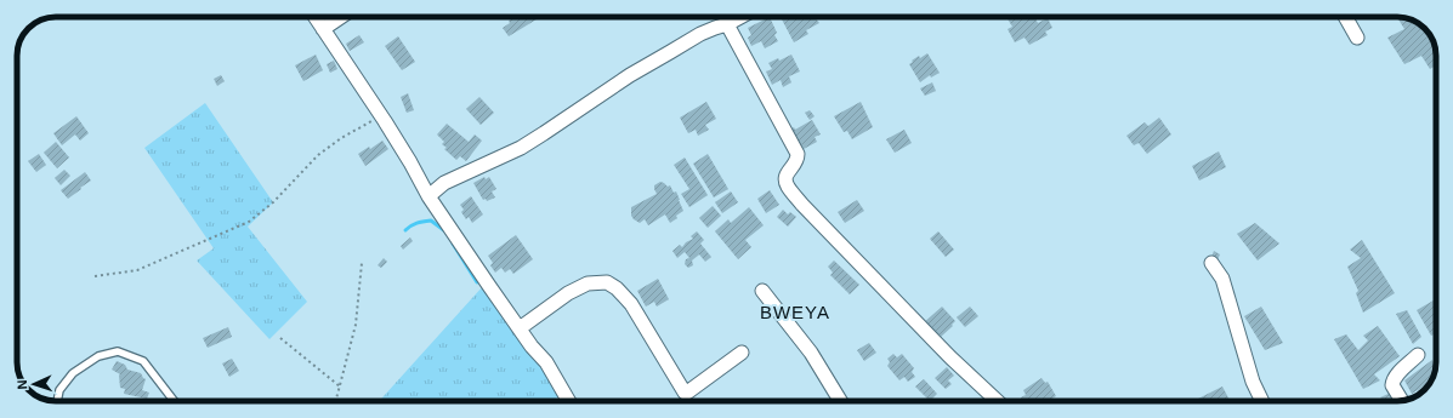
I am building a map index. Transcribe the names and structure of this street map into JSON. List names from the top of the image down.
{
  "districts": ["BWEYA"],
  "north": "left"
}
